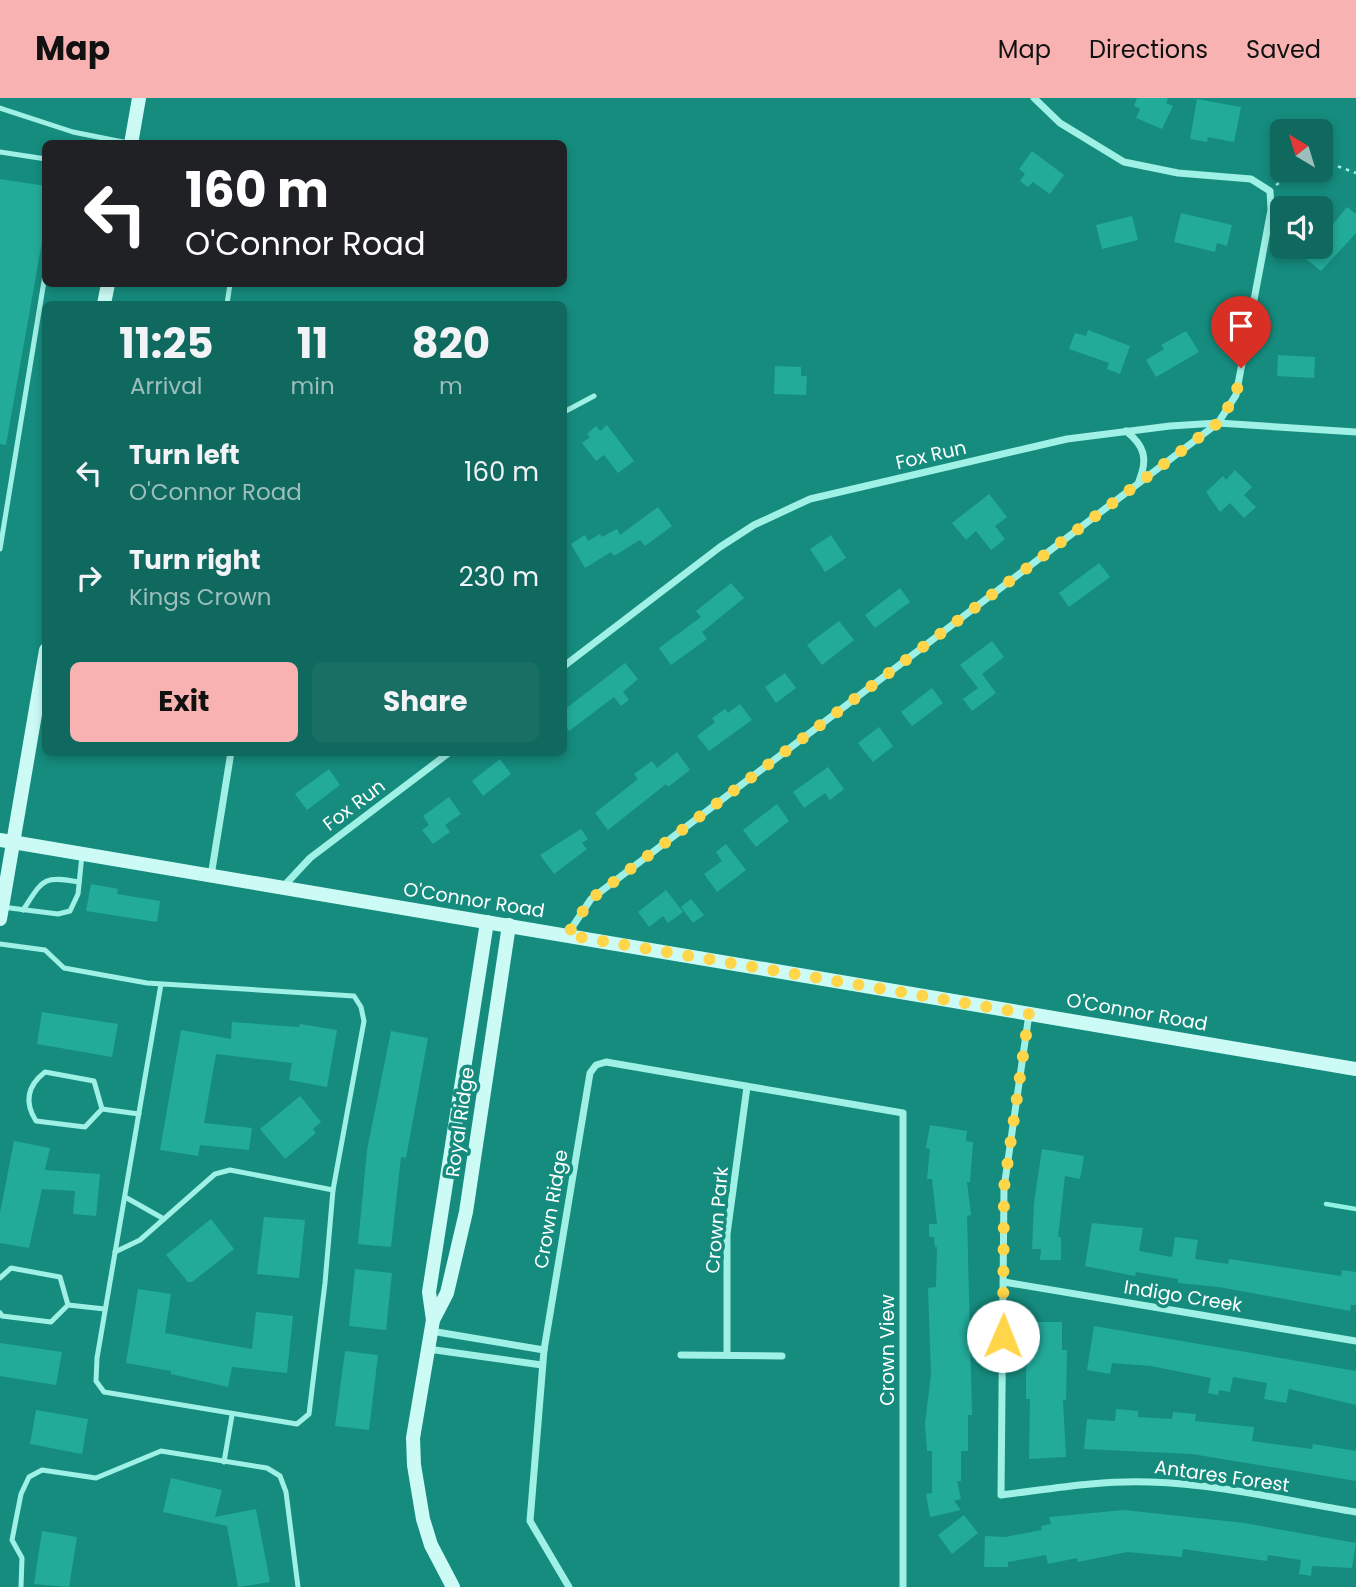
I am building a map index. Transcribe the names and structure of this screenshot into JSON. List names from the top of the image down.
{
  "streets": {
    "main road": ["O'Connor Road", "Royal Ridge"],
    "street": [
      "Fox Run",
      "Crown Ridge",
      "Crown Park",
      "Indigo Creek",
      "Crown View",
      "Antares Forest"
    ]
  },
  "crossings": [
    ["Fox Run", "O'Connor Road"],
    ["O'Connor Road", "Royal Ridge"],
    ["Crown Ridge", "Crown Park"],
    ["Crown Ridge", "Crown View"],
    ["Crown Park", "Crown View"],
    ["Indigo Creek", "Antares Forest"]
  ],
  "north": "top left",
  "page": {
    "header": "Map",
    "nav": ["Map", "Directions", "Saved"],
    "turn": ["160 m", "O'Connor Road"],
    "eta": [
      "11:25",
      "Arrival",
      "11",
      "min",
      "820",
      "m"
    ],
    "list": [
      {
        "name": "Turn left",
        "note": "O'Connor Road",
        "value": "160 m"
      },
      {
        "name": "Turn right",
        "note": "Kings Crown",
        "value": "230 m"
      }
    ],
    "buttons": ["Exit", "Share"]
  }
}
